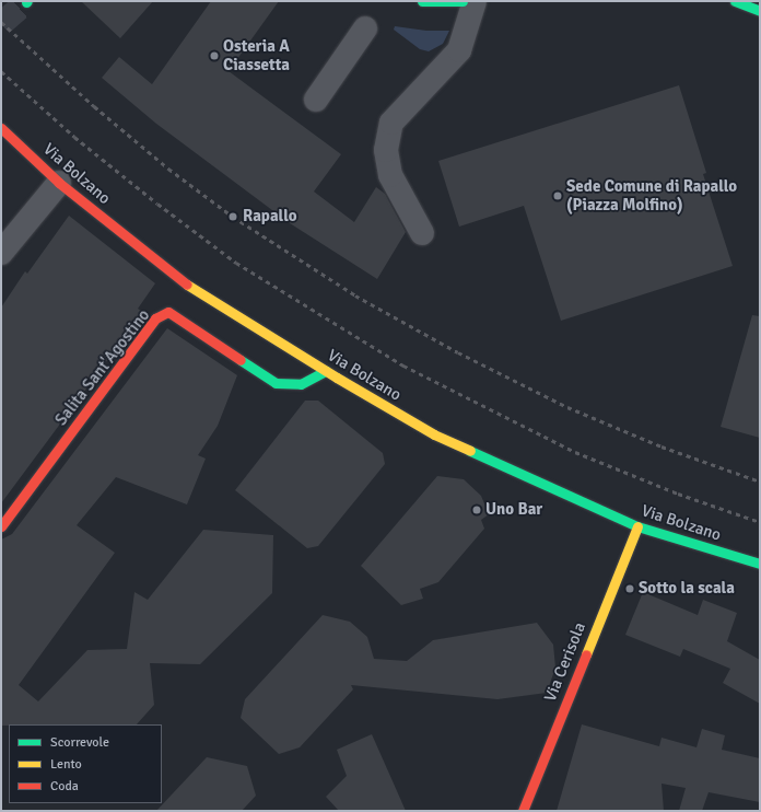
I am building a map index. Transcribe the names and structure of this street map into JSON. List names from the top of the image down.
{
  "streets": {
    "street": ["Via Bolzano", "Salita Sant'Agostino", "Via Cerisola"]
  },
  "crossings": [
    ["Via Bolzano", "Salita Sant'Agostino"],
    ["Via Bolzano", "Via Cerisola"]
  ],
  "places": [
    "Osteria A Ciassetta",
    "Sede Comune di Rapallo (Piazza Molfino)",
    "Rapallo",
    "Uno Bar",
    "Sotto la scala"
  ],
  "legend": ["Scorrevole", "Lento", "Coda"]
}
